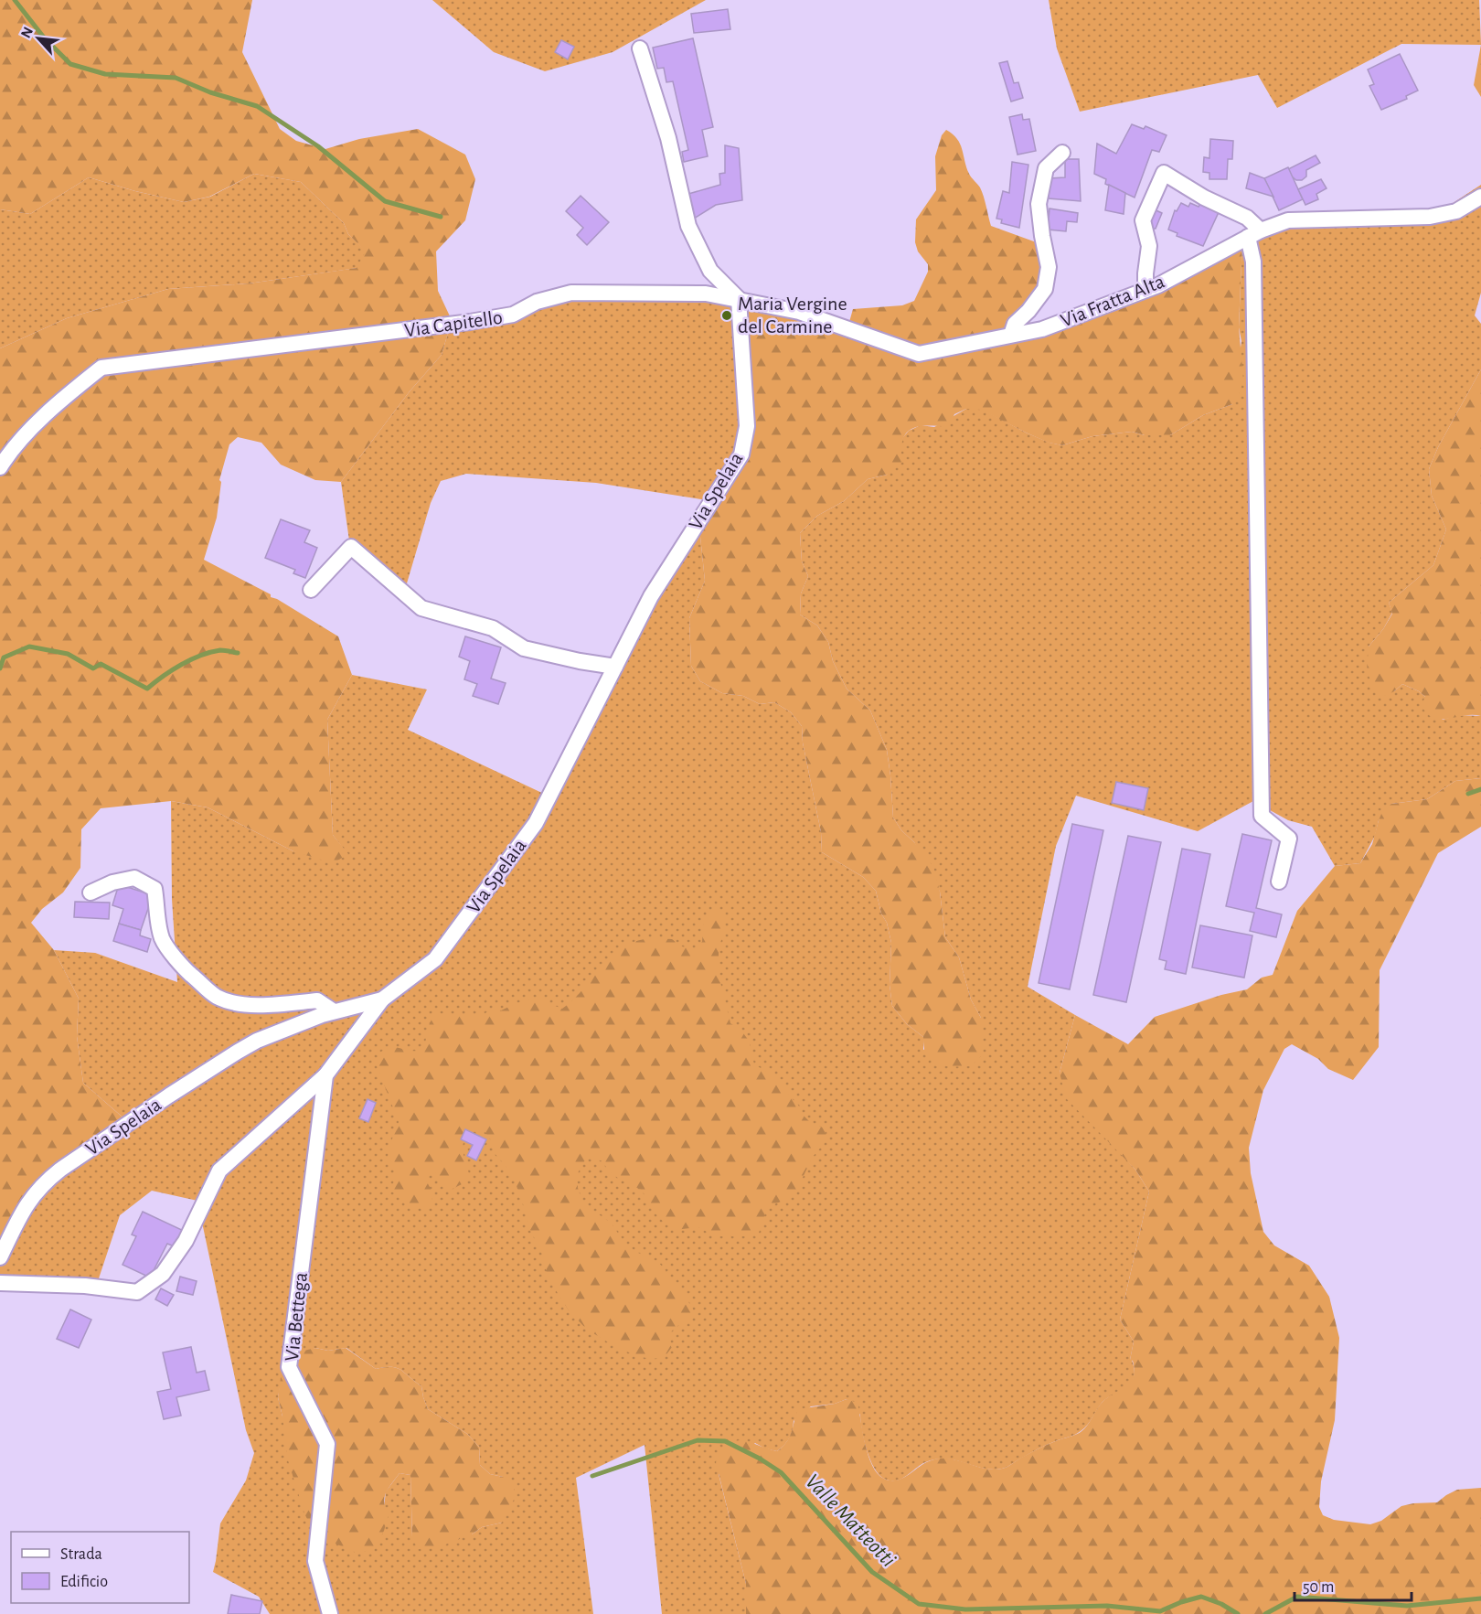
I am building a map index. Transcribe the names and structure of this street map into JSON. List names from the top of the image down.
{
  "streets": {
    "street": [
      "Via Fratta Alta",
      "Via Capitello",
      "Via Spelaia",
      "Via Bettega"
    ]
  },
  "crossings": [
    ["Via Fratta Alta", "Via Capitello"],
    ["Via Fratta Alta", "Via Spelaia"],
    ["Via Capitello", "Via Spelaia"],
    ["Via Spelaia", "Via Bettega"]
  ],
  "water": ["Valle Matteotti"],
  "places": ["Maria Vergine del Carmine"],
  "legend": ["Strada", "Edificio"],
  "scale_bar": "50 m",
  "north": "top left"
}
